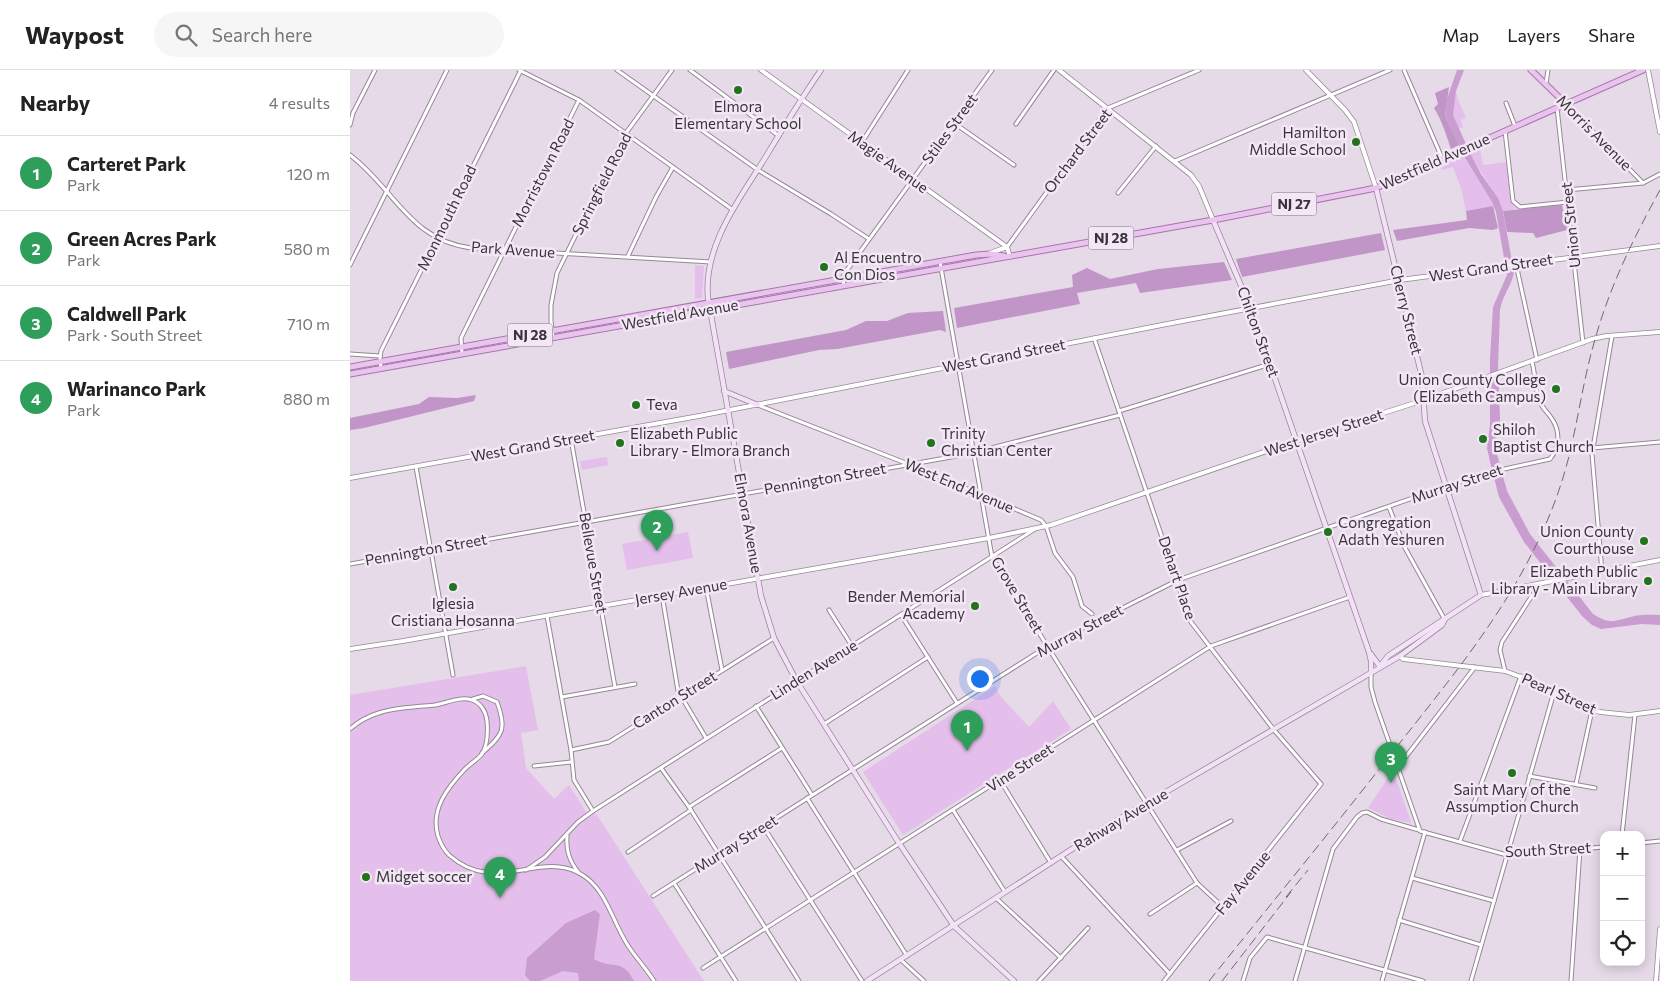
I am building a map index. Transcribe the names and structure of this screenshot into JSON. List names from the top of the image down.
{
  "streets": {
    "main road": [
      "Morris Avenue",
      "Westfield Avenue",
      "NJ 27",
      "NJ 28",
      "Cherry Street",
      "Chilton Street",
      "Elmora Avenue",
      "Rahway Avenue"
    ],
    "street": [
      "Stiles Street",
      "Orchard Street",
      "Magie Avenue",
      "Morristown Road",
      "Springfield Road",
      "Monmouth Road",
      "Union Street",
      "Park Avenue",
      "West Grand Street",
      "West Jersey Street",
      "Pennington Street",
      "Murray Street",
      "West End Avenue",
      "Bellevue Street",
      "Dehart Place",
      "Jersey Avenue",
      "Grove Street",
      "Linden Avenue",
      "Pearl Street",
      "Canton Street",
      "Vine Street",
      "South Street",
      "Fay Avenue"
    ]
  },
  "crossings": [
    ["Stiles Street", "Magie Avenue"],
    ["Stiles Street", "Westfield Avenue"],
    ["Morris Avenue", "Westfield Avenue"],
    ["Orchard Street", "Magie Avenue"],
    ["Orchard Street", "Chilton Street"],
    ["Magie Avenue", "Elmora Avenue"],
    ["Westfield Avenue", "Morristown Road"],
    ["Westfield Avenue", "Springfield Road"],
    ["Westfield Avenue", "Monmouth Road"],
    ["Westfield Avenue", "Union Street"],
    ["Westfield Avenue", "Cherry Street"],
    ["Westfield Avenue", "Chilton Street"],
    ["Westfield Avenue", "Elmora Avenue"],
    ["Westfield Avenue", "Grove Street"],
    ["Morristown Road", "Park Avenue"],
    ["Springfield Road", "Park Avenue"],
    ["Monmouth Road", "Park Avenue"],
    ["Union Street", "West Grand Street"],
    ["Union Street", "West Jersey Street"],
    ["Park Avenue", "Elmora Avenue"],
    ["West Grand Street", "Cherry Street"],
    ["West Grand Street", "Chilton Street"],
    ["West Grand Street", "West End Avenue"],
    ["West Grand Street", "Elmora Avenue"],
    ["West Grand Street", "Bellevue Street"],
    ["West Grand Street", "Dehart Place"],
    ["West Grand Street", "Grove Street"],
    ["Cherry Street", "West Jersey Street"],
    ["Cherry Street", "Murray Street"],
    ["Cherry Street", "Rahway Avenue"],
    ["Chilton Street", "West Jersey Street"],
    ["Chilton Street", "Pennington Street"],
    ["Chilton Street", "Murray Street"],
    ["Chilton Street", "Vine Street"],
    ["Chilton Street", "Rahway Avenue"],
    ["West Jersey Street", "Murray Street"],
    ["West Jersey Street", "West End Avenue"],
    ["West Jersey Street", "Dehart Place"],
    ["West Jersey Street", "Jersey Avenue"],
    ["Pennington Street", "West End Avenue"],
    ["Pennington Street", "Elmora Avenue"],
    ["Pennington Street", "Bellevue Street"],
    ["Pennington Street", "Dehart Place"],
    ["Pennington Street", "Grove Street"],
    ["Murray Street", "Elmora Avenue"],
    ["Murray Street", "Dehart Place"],
    ["Murray Street", "Grove Street"],
    ["West End Avenue", "Jersey Avenue"],
    ["West End Avenue", "Grove Street"],
    ["Elmora Avenue", "Jersey Avenue"],
    ["Elmora Avenue", "Linden Avenue"],
    ["Elmora Avenue", "Canton Street"],
    ["Elmora Avenue", "Vine Street"],
    ["Elmora Avenue", "Rahway Avenue"],
    ["Bellevue Street", "Jersey Avenue"],
    ["Dehart Place", "Vine Street"],
    ["Dehart Place", "Rahway Avenue"],
    ["Dehart Place", "Fay Avenue"],
    ["Jersey Avenue", "Grove Street"],
    ["Jersey Avenue", "Linden Avenue"],
    ["Grove Street", "Linden Avenue"],
    ["Grove Street", "Vine Street"],
    ["Grove Street", "Rahway Avenue"],
    ["Grove Street", "Fay Avenue"],
    ["Pearl Street", "Rahway Avenue"]
  ],
  "places": [
    "Elmora Elementary School",
    "Hamilton Middle School",
    "Al Encuentro Con Dios",
    "Union County College (Elizabeth Campus)",
    "Teva",
    "Shiloh Baptist Church",
    "Elizabeth Public Library - Elmora Branch",
    "Trinity Christian Center",
    "Congregation Adath Yeshuren",
    "Union County Courthouse",
    "Elizabeth Public Library - Main Library",
    "Iglesia Cristiana Hosanna",
    "Bender Memorial Academy",
    "Saint Mary of the Assumption Church",
    "Midget soccer"
  ],
  "page": {
    "header": "Waypost",
    "search": "Search here",
    "nav": ["Map", "Layers", "Share"],
    "heading": ["Nearby", "4 results"],
    "list": [
      {
        "mark": "1",
        "name": "Carteret Park",
        "note": "Park",
        "value": "120 m"
      },
      {
        "mark": "2",
        "name": "Green Acres Park",
        "note": "Park",
        "value": "580 m"
      },
      {
        "mark": "3",
        "name": "Caldwell Park",
        "note": "Park · South Street",
        "value": "710 m"
      },
      {
        "mark": "4",
        "name": "Warinanco Park",
        "note": "Park",
        "value": "880 m"
      }
    ],
    "pins": [
      "2",
      "1",
      "3",
      "4"
    ],
    "map_buttons": ["+", "−"]
  }
}
